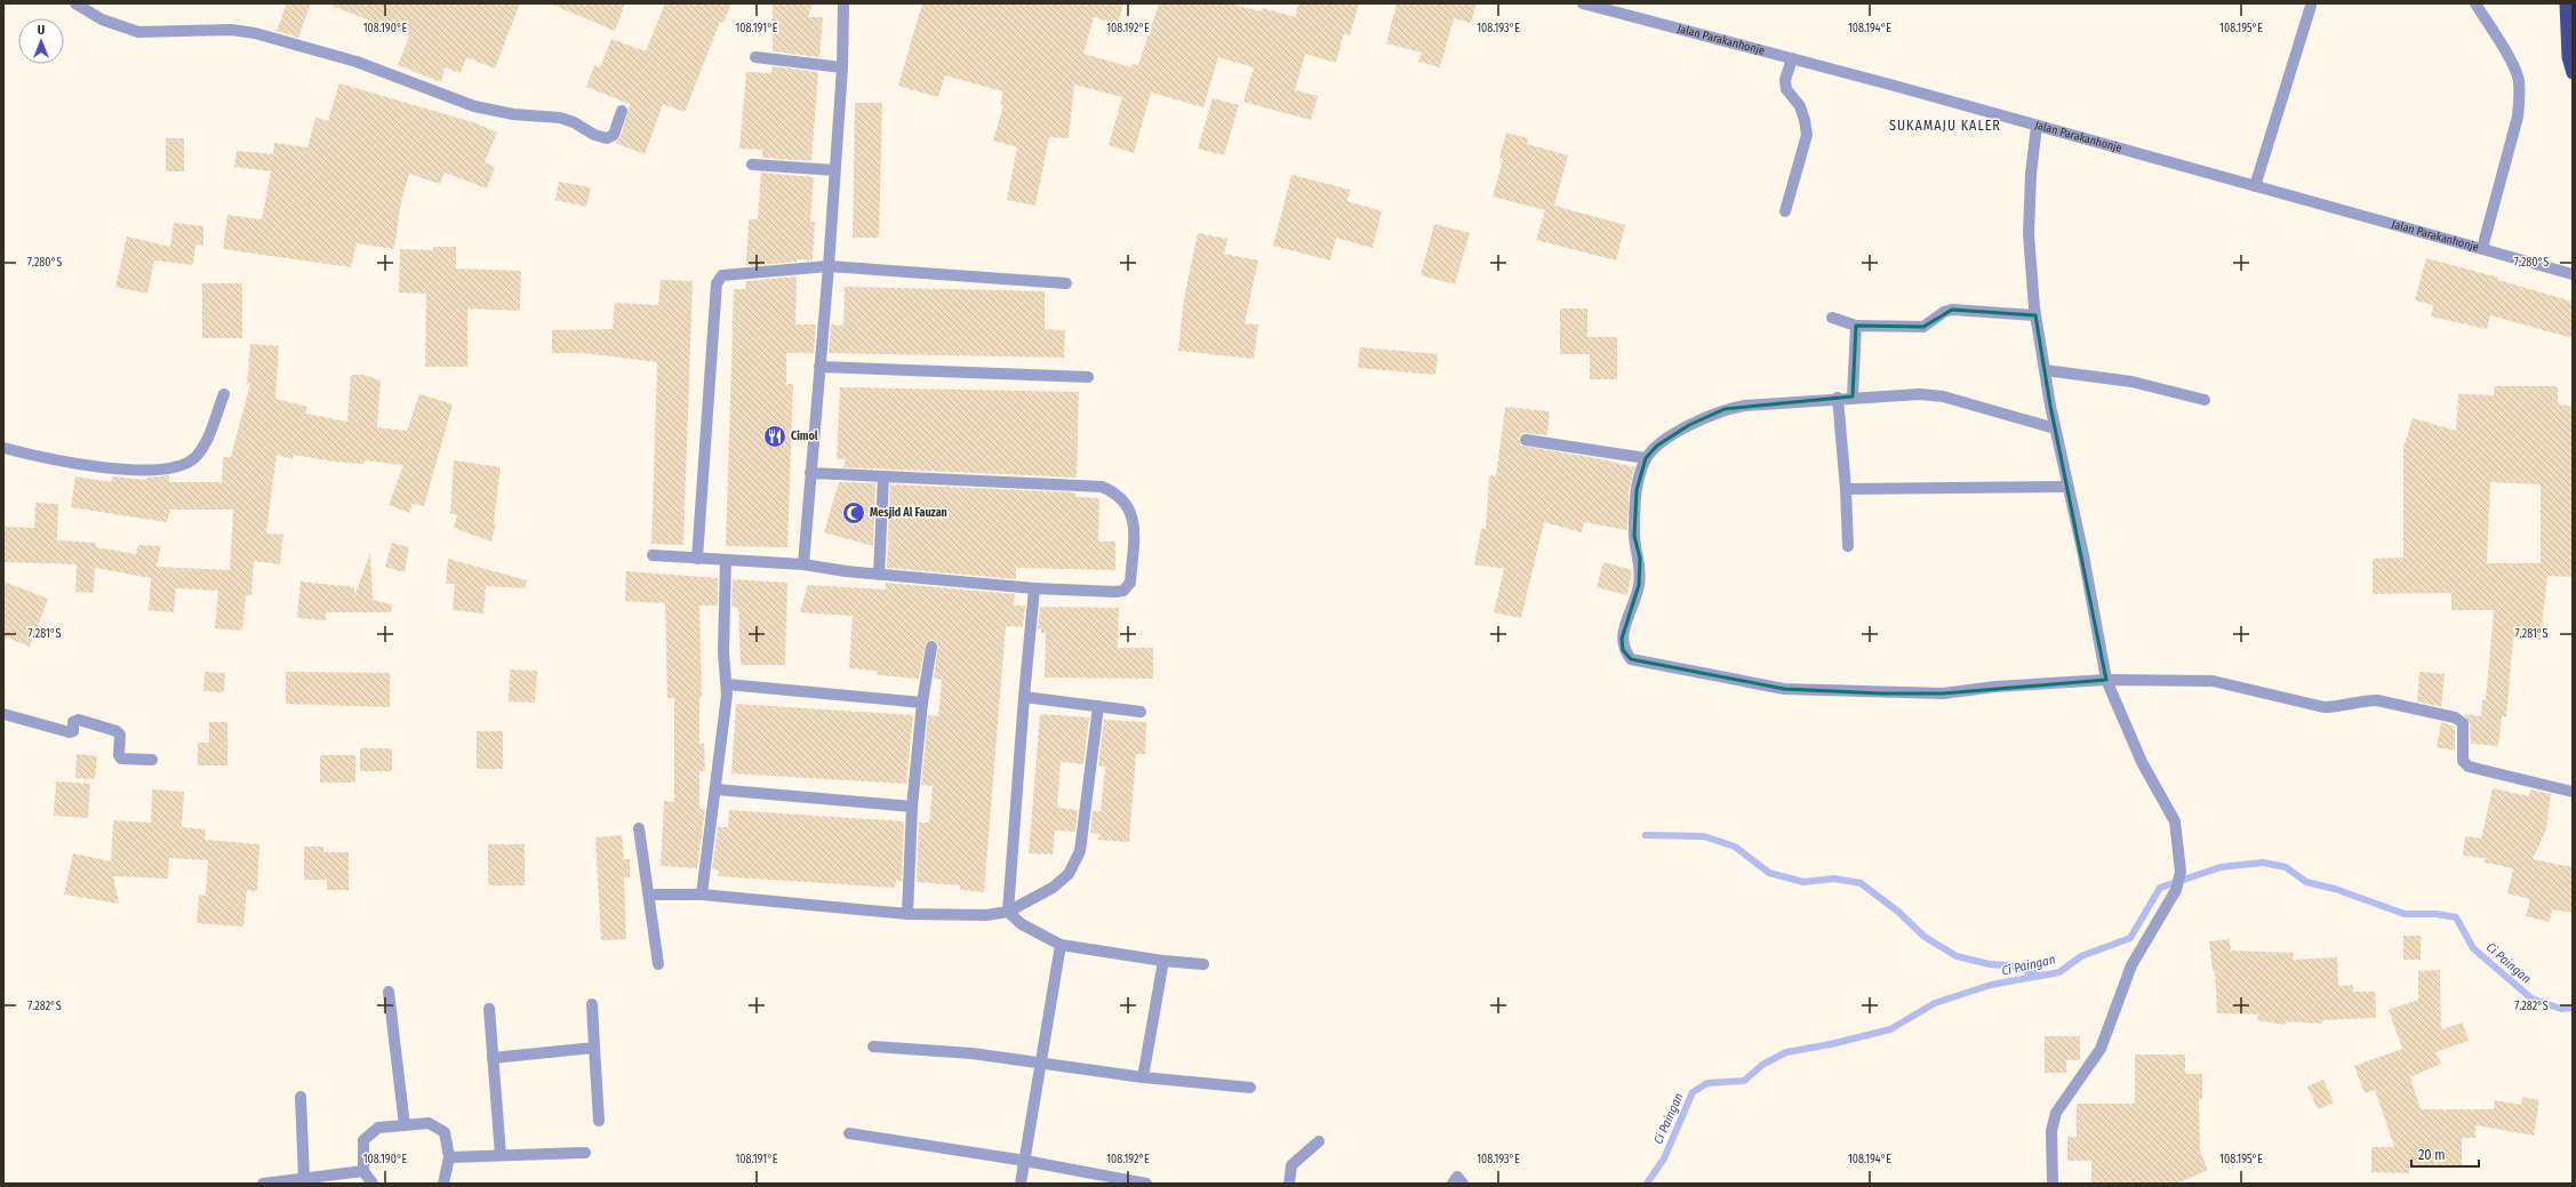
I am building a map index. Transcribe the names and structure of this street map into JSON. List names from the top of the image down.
{
  "streets": {
    "street": ["Jalan Parakanhonje"]
  },
  "districts": ["SUKAMAJU KALER"],
  "water": ["Ci Paingan"],
  "places": {
    "restaurant": ["Cimol"],
    "mosque": ["Mesjid Al Fauzan"]
  },
  "scale_bar": "20 m",
  "north": "top",
  "coordinates": [
    "108.190°E",
    "108.191°E",
    "108.192°E",
    "108.193°E",
    "108.194°E",
    "108.195°E",
    "7.280°S",
    "7.281°S",
    "7.282°S"
  ]
}
